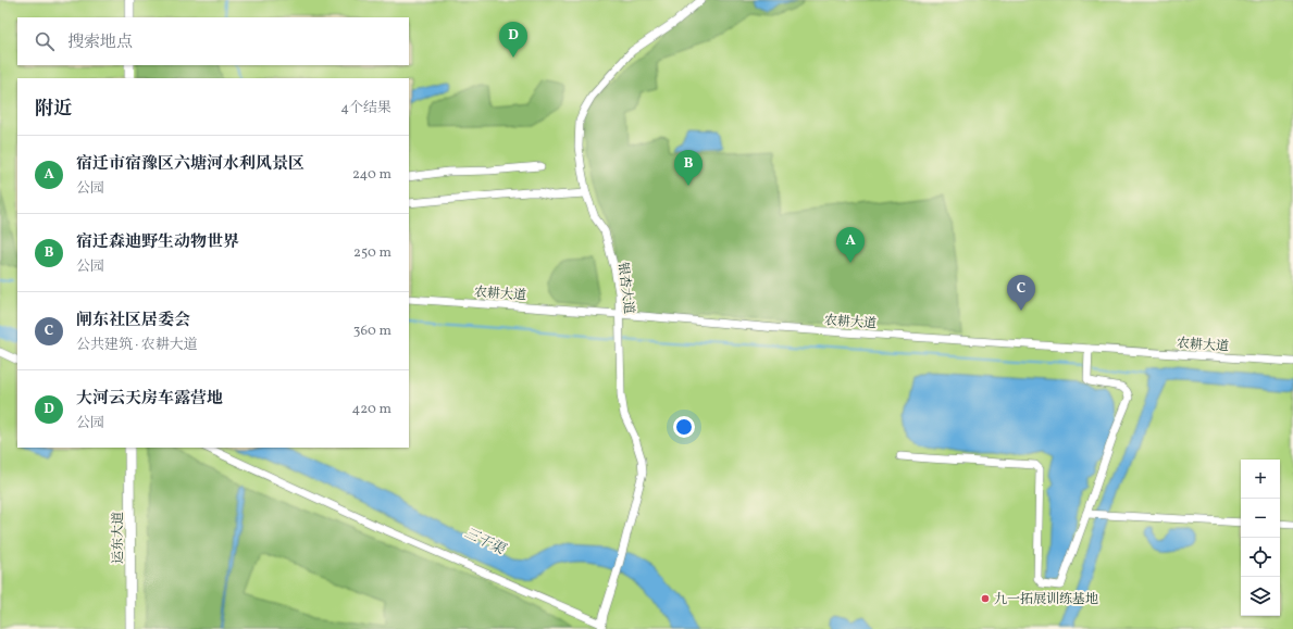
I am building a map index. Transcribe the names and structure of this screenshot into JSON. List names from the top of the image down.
{
  "streets": {
    "main road": ["运东大道"],
    "street": ["银杏大道", "农耕大道"]
  },
  "crossings": [
    ["银杏大道", "农耕大道"]
  ],
  "water": ["三干渠"],
  "places": ["九一拓展训练基地"],
  "page": {
    "search": "搜索地点",
    "pins": [
      "D",
      "B",
      "A",
      "C"
    ],
    "heading": ["附近", "4个结果"],
    "list": [
      {
        "mark": "A",
        "name": "宿迁市宿豫区六塘河水利风景区",
        "note": "公园",
        "value": "240 m"
      },
      {
        "mark": "B",
        "name": "宿迁森迪野生动物世界",
        "note": "公园",
        "value": "250 m"
      },
      {
        "mark": "C",
        "name": "闸东社区居委会",
        "note": "公共建筑 · 农耕大道",
        "value": "360 m"
      },
      {
        "mark": "D",
        "name": "大河云天房车露营地",
        "note": "公园",
        "value": "420 m"
      }
    ],
    "map_buttons": ["+", "−"]
  }
}
